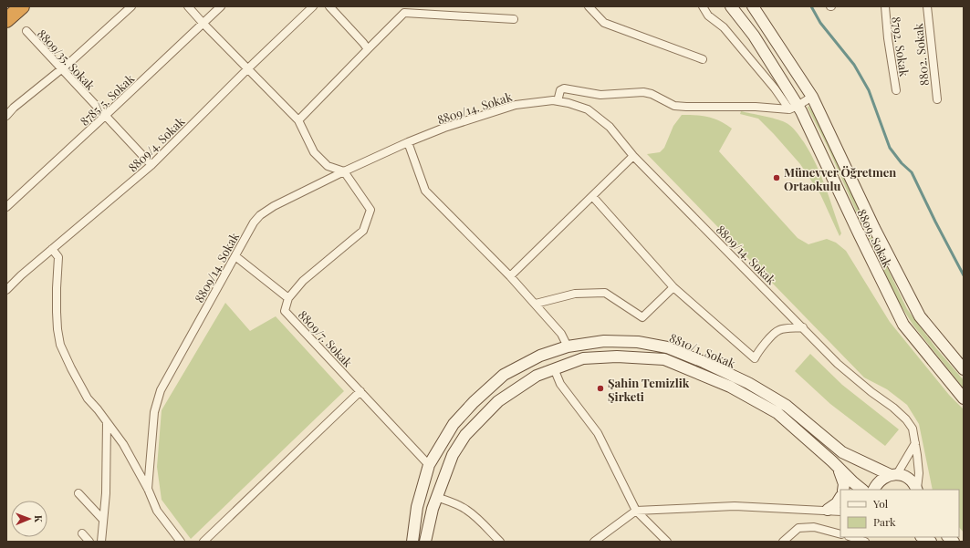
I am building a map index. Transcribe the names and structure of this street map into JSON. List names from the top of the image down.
{
  "streets": {
    "street": [
      "8792. Sokak",
      "8802. Sokak",
      "8809/35. Sokak",
      "8785/5. Sokak",
      "8809/14. Sokak",
      "8809/4. Sokak",
      "8809. Sokak",
      "8809/7. Sokak",
      "8810/1. Sokak"
    ]
  },
  "crossings": [
    ["8809/35. Sokak", "8785/5. Sokak"],
    ["8809/35. Sokak", "8809/4. Sokak"],
    ["8809/14. Sokak", "8810/1. Sokak"],
    ["8809/7. Sokak", "8810/1. Sokak"]
  ],
  "places": ["Münevver Öğretmen Ortaokulu", "Şahin Temizlik Şirketi"],
  "legend": ["Yol", "Park"],
  "north": "right"
}
